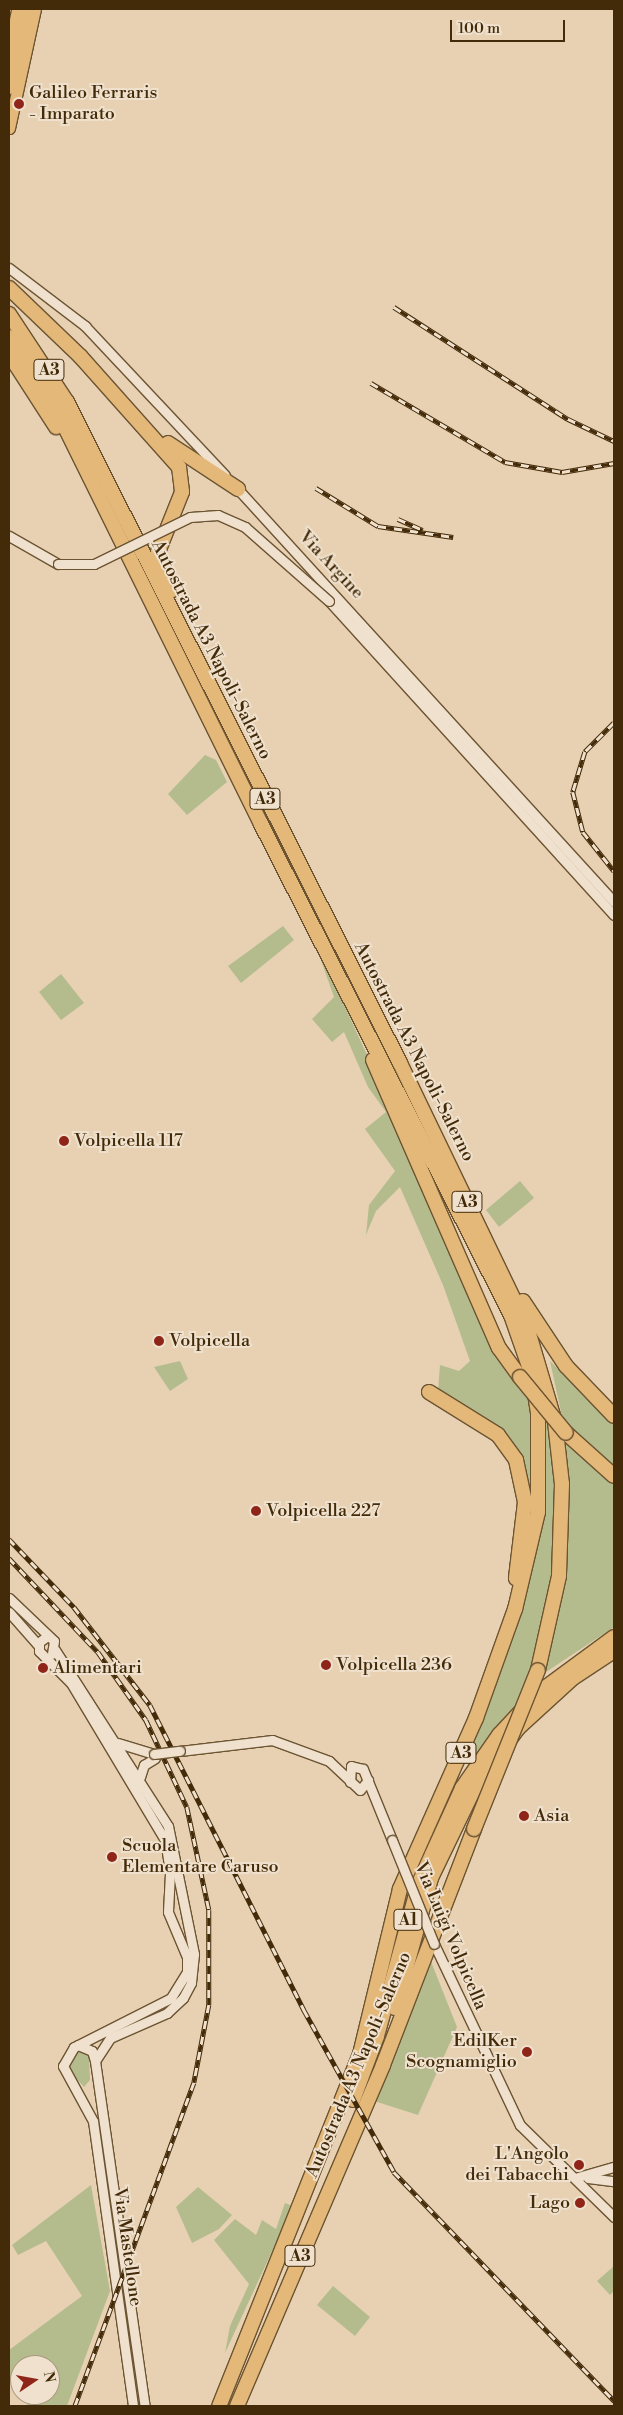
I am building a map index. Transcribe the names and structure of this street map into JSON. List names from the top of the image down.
{
  "streets": {
    "highway": ["A3", "Autostrada A3 Napoli-Salerno", "A1"],
    "street": ["Via Argine", "Via Luigi Volpicella", "Via Mastellone"]
  },
  "crossings": [
    ["Autostrada A3 Napoli-Salerno", "A1"]
  ],
  "places": [
    "Galileo Ferraris - Imparato",
    "Volpicella 117",
    "Volpicella",
    "Volpicella 227",
    "Volpicella 236",
    "Alimentari",
    "Asia",
    "Scuola Elementare Caruso",
    "EdilKer Scognamiglio",
    "L'Angolo dei Tabacchi",
    "Lago"
  ],
  "scale_bar": "100 m",
  "north": "right"
}
